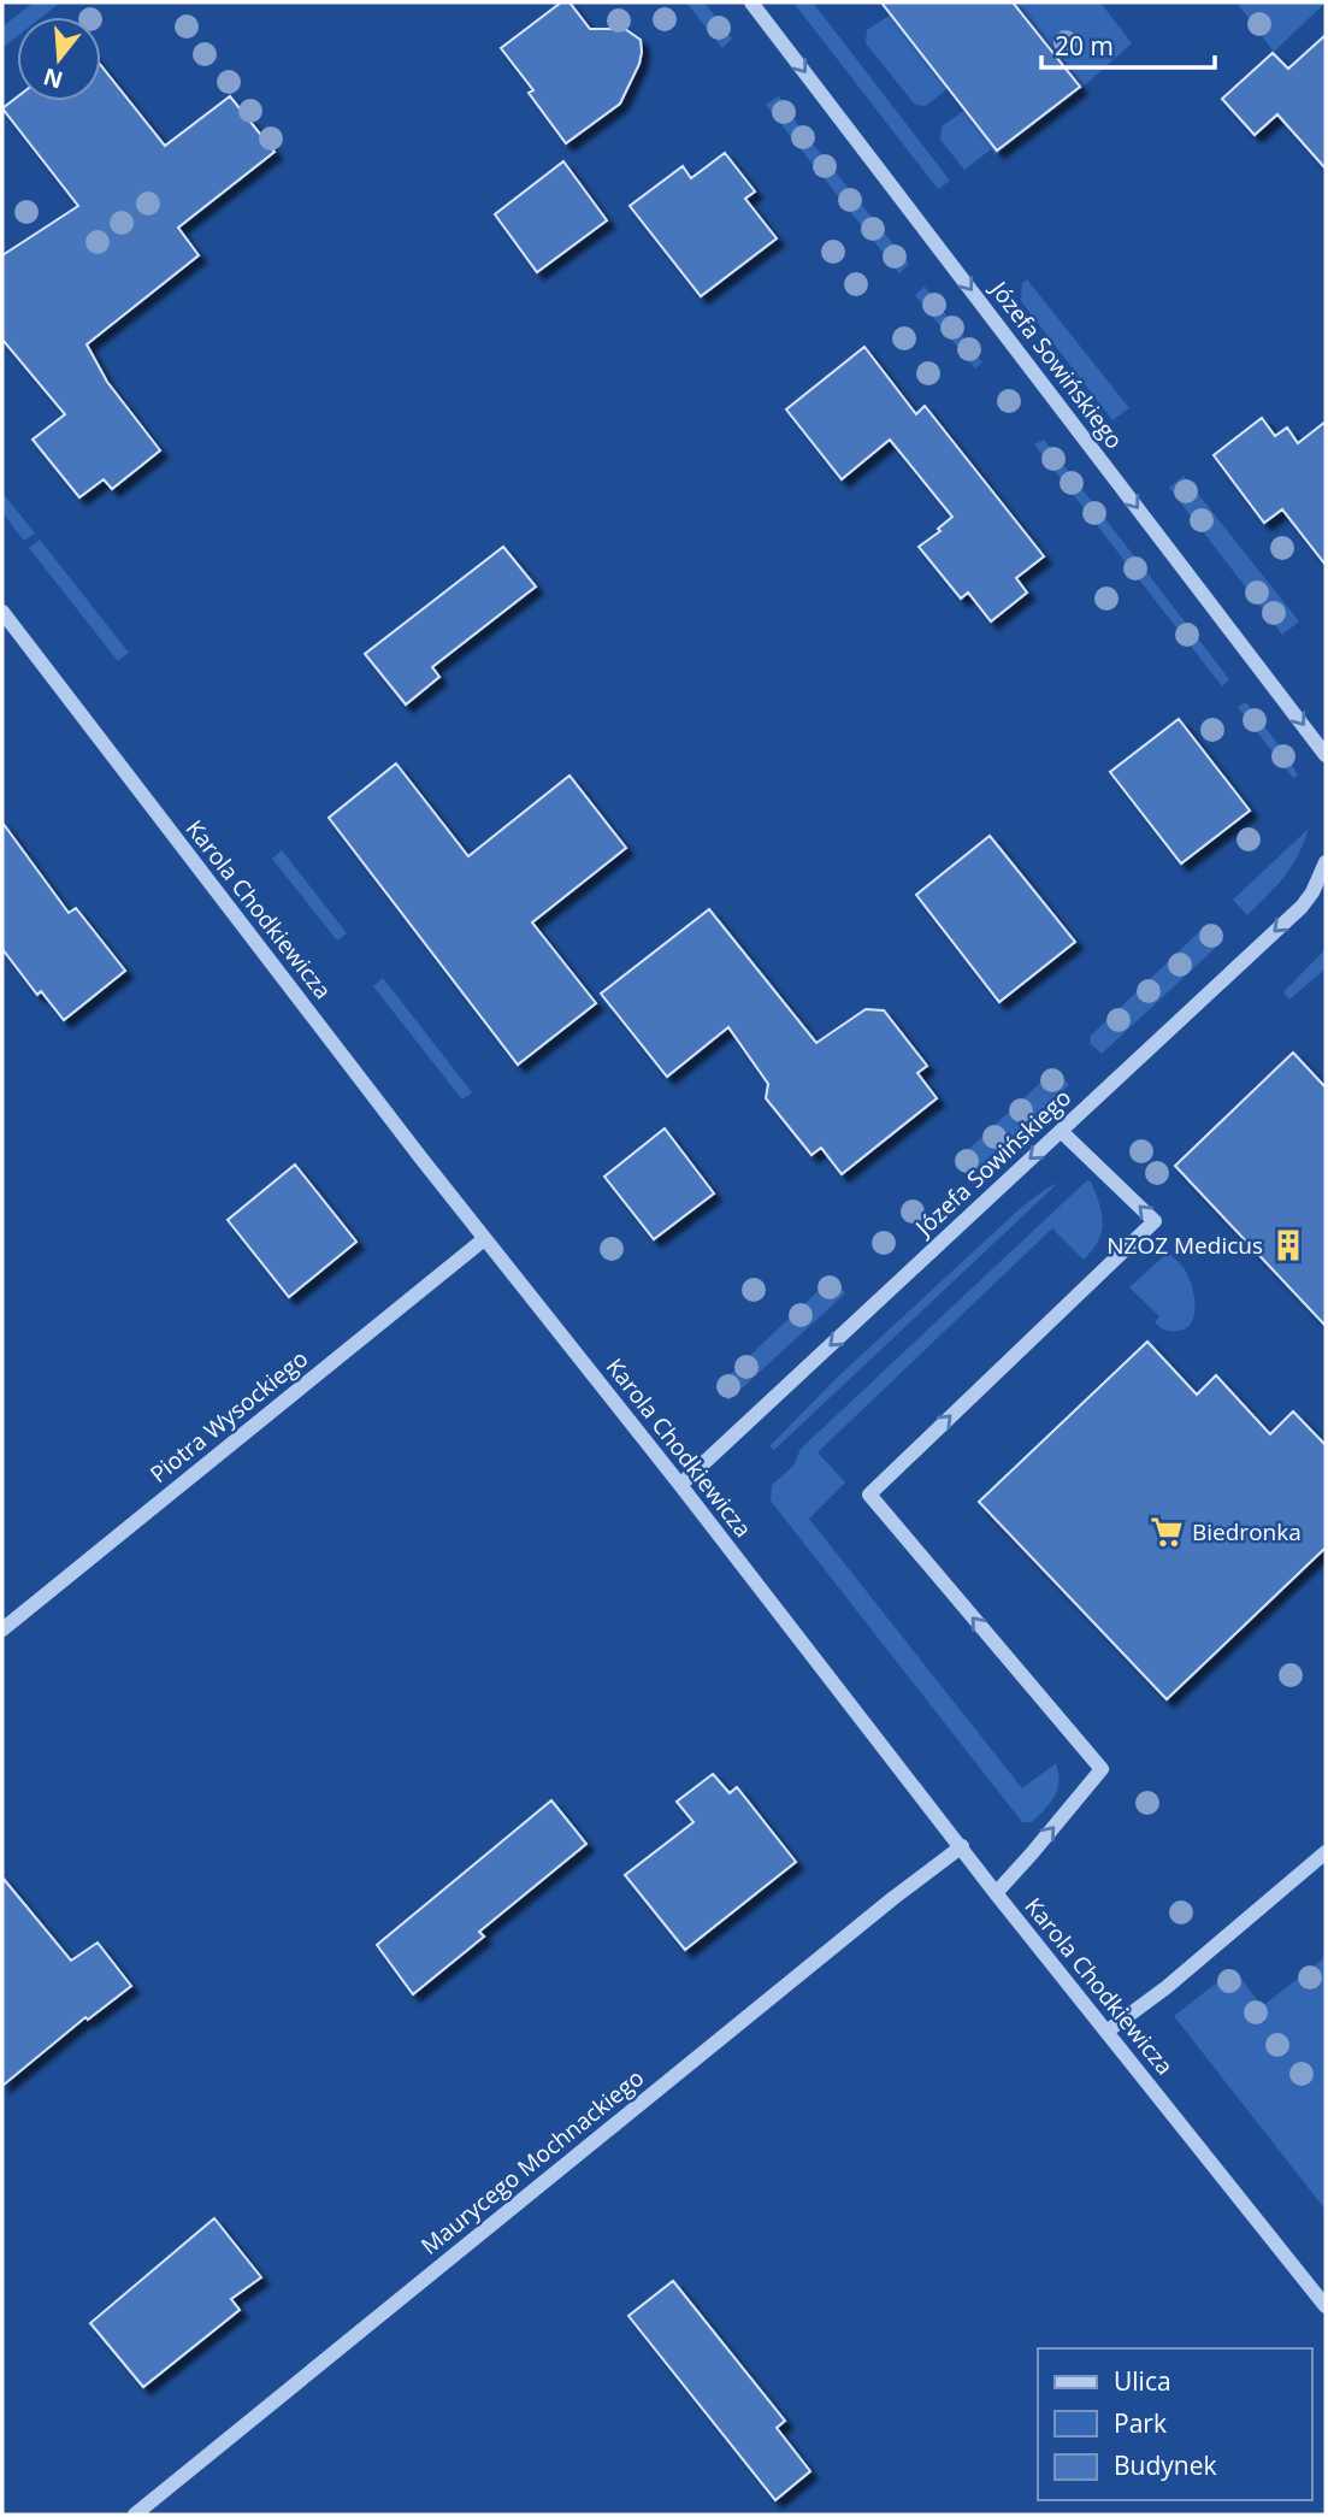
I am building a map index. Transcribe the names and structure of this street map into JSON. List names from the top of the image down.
{
  "streets": {
    "street": [
      "Józefa Sowińskiego",
      "Karola Chodkiewicza",
      "Piotra Wysockiego",
      "Maurycego Mochnackiego"
    ]
  },
  "crossings": [
    ["Józefa Sowińskiego", "Karola Chodkiewicza"],
    ["Karola Chodkiewicza", "Piotra Wysockiego"],
    ["Karola Chodkiewicza", "Maurycego Mochnackiego"]
  ],
  "places": {
    "building": ["NZOZ Medicus"],
    "supermarket": ["Biedronka"]
  },
  "legend": ["Ulica", "Park", "Budynek"],
  "scale_bar": "20 m",
  "north": "bottom"
}
